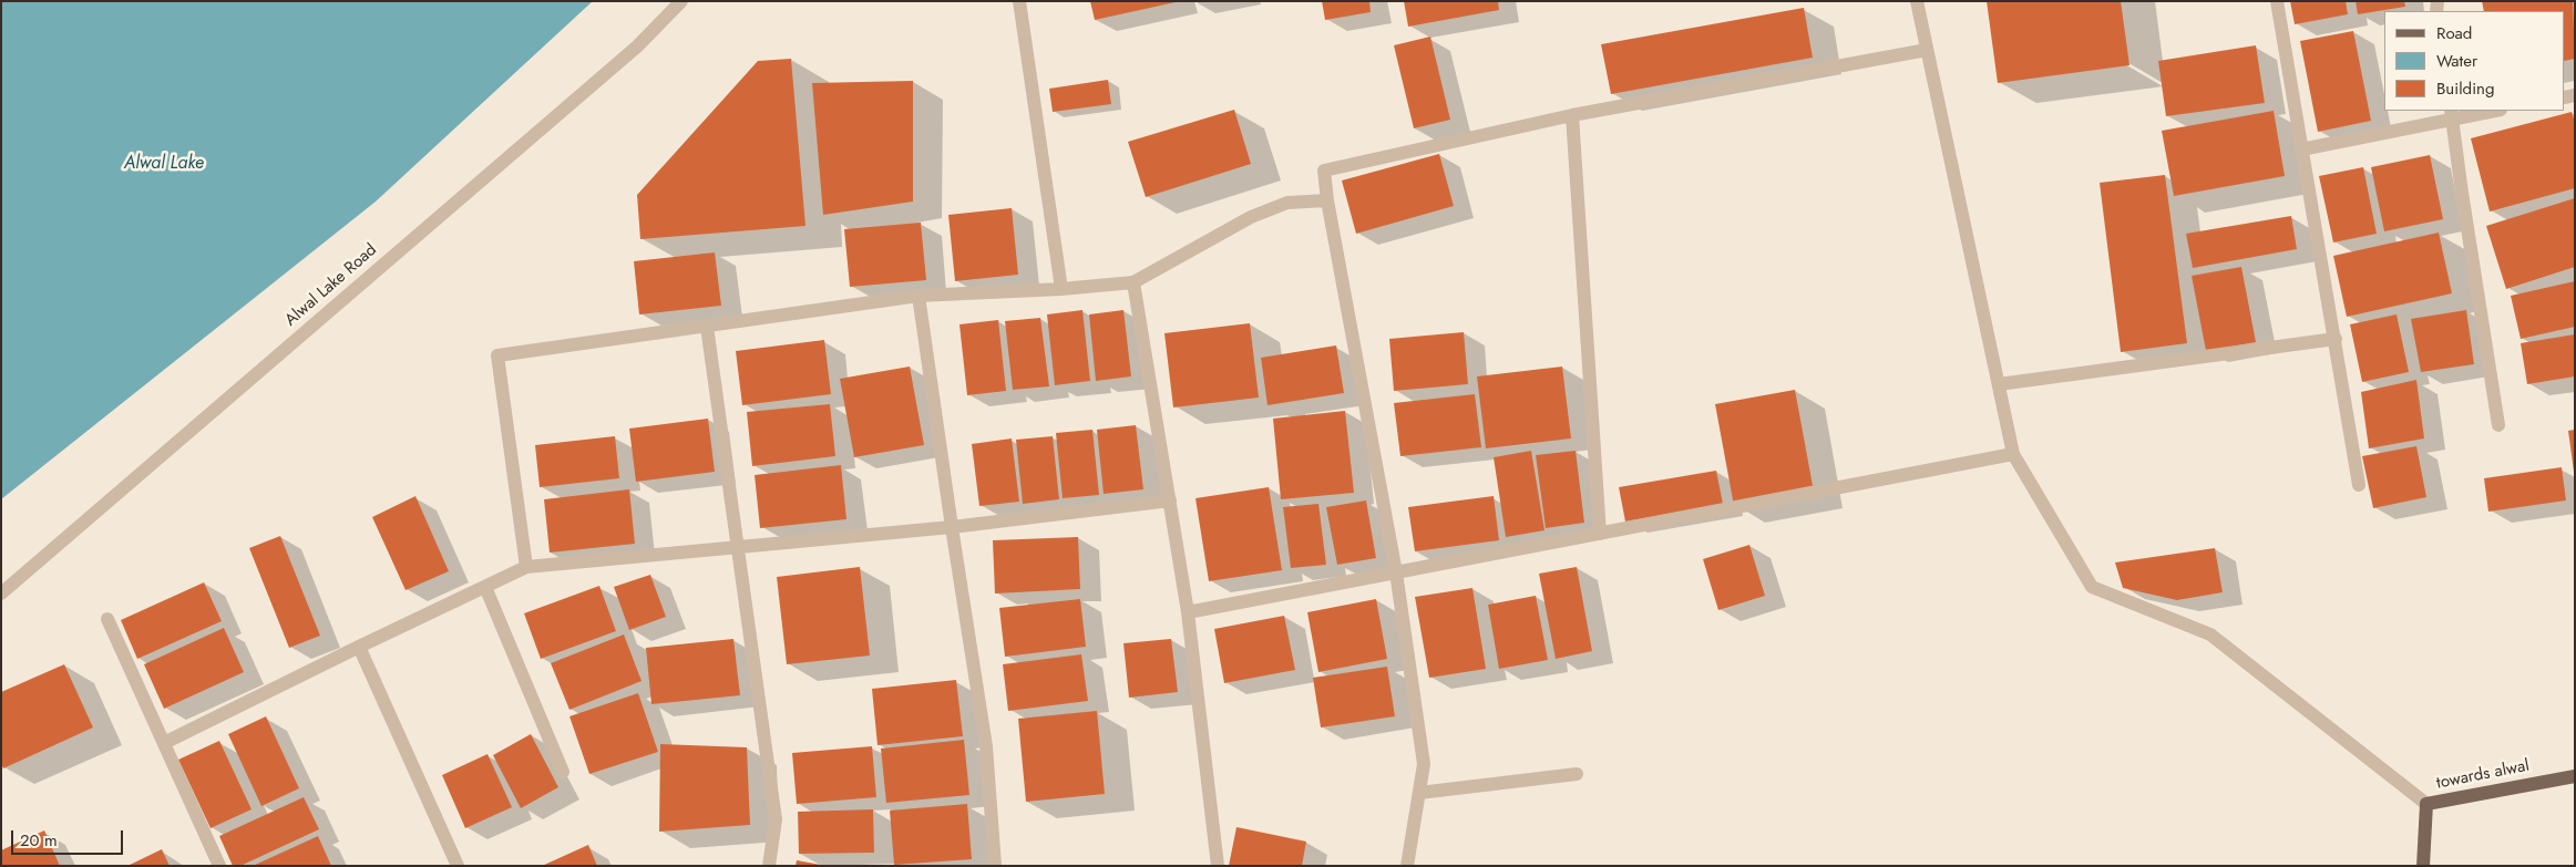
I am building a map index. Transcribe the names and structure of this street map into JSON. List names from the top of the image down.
{
  "streets": {
    "main road": ["towards alwal"],
    "street": ["Alwal Lake Road"]
  },
  "water": ["Alwal Lake"],
  "legend": ["Road", "Water", "Building"],
  "scale_bar": "20 m"
}
